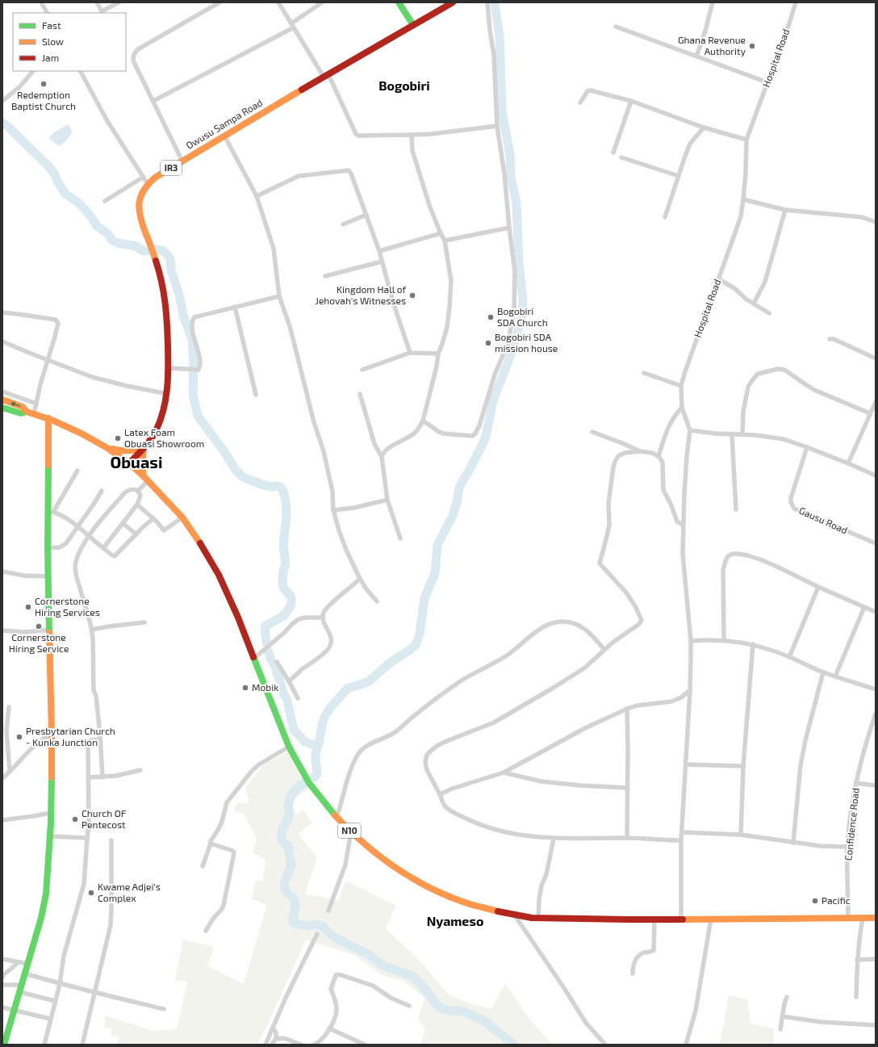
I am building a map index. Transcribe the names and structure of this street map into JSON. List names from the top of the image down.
{
  "streets": {
    "main road": ["Owusu Sampa Road", "IR3", "N10"],
    "street": ["Hospital Road", "Gausu Road", "Confidence Road"]
  },
  "crossings": [
    ["Owusu Sampa Road", "N10"],
    ["Confidence Road", "N10"]
  ],
  "districts": ["Bogobiri", "Obuasi", "Nyameso"],
  "places": [
    "Ghana Revenue Authority",
    "Redemption Baptist Church",
    "Kingdom Hall of Jehovah's Witnesses",
    "Bogobiri SDA Church",
    "Bogobiri SDA mission house",
    "Latex Foam Obuasi Showroom",
    "Cornerstone Hiring Services",
    "Cornerstone Hiring Service",
    "Mobik",
    "Presbytarian Church - Kunka Junction",
    "Church OF Pentecost",
    "Kwame Adjei's Complex",
    "Pacific"
  ],
  "legend": ["Fast", "Slow", "Jam"]
}
